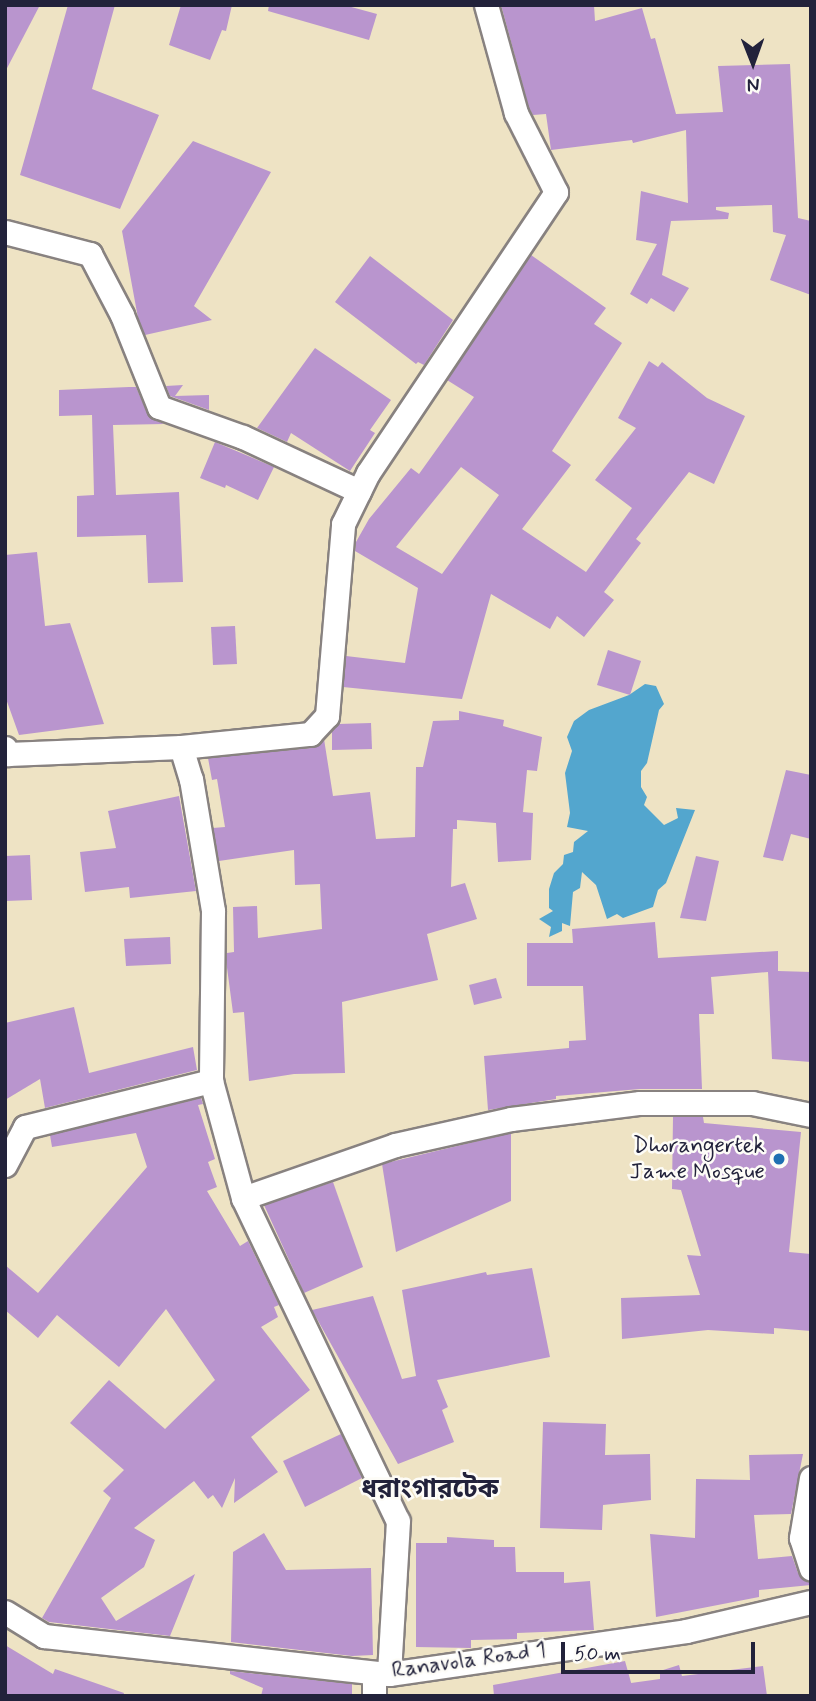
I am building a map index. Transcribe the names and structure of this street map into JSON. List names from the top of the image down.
{
  "streets": {
    "street": ["Ranavola Road 1"]
  },
  "districts": ["ধরাংগারটেক"],
  "places": ["Dhorangertek Jame Mosque"],
  "scale_bar": "50 m",
  "north": "bottom"
}
